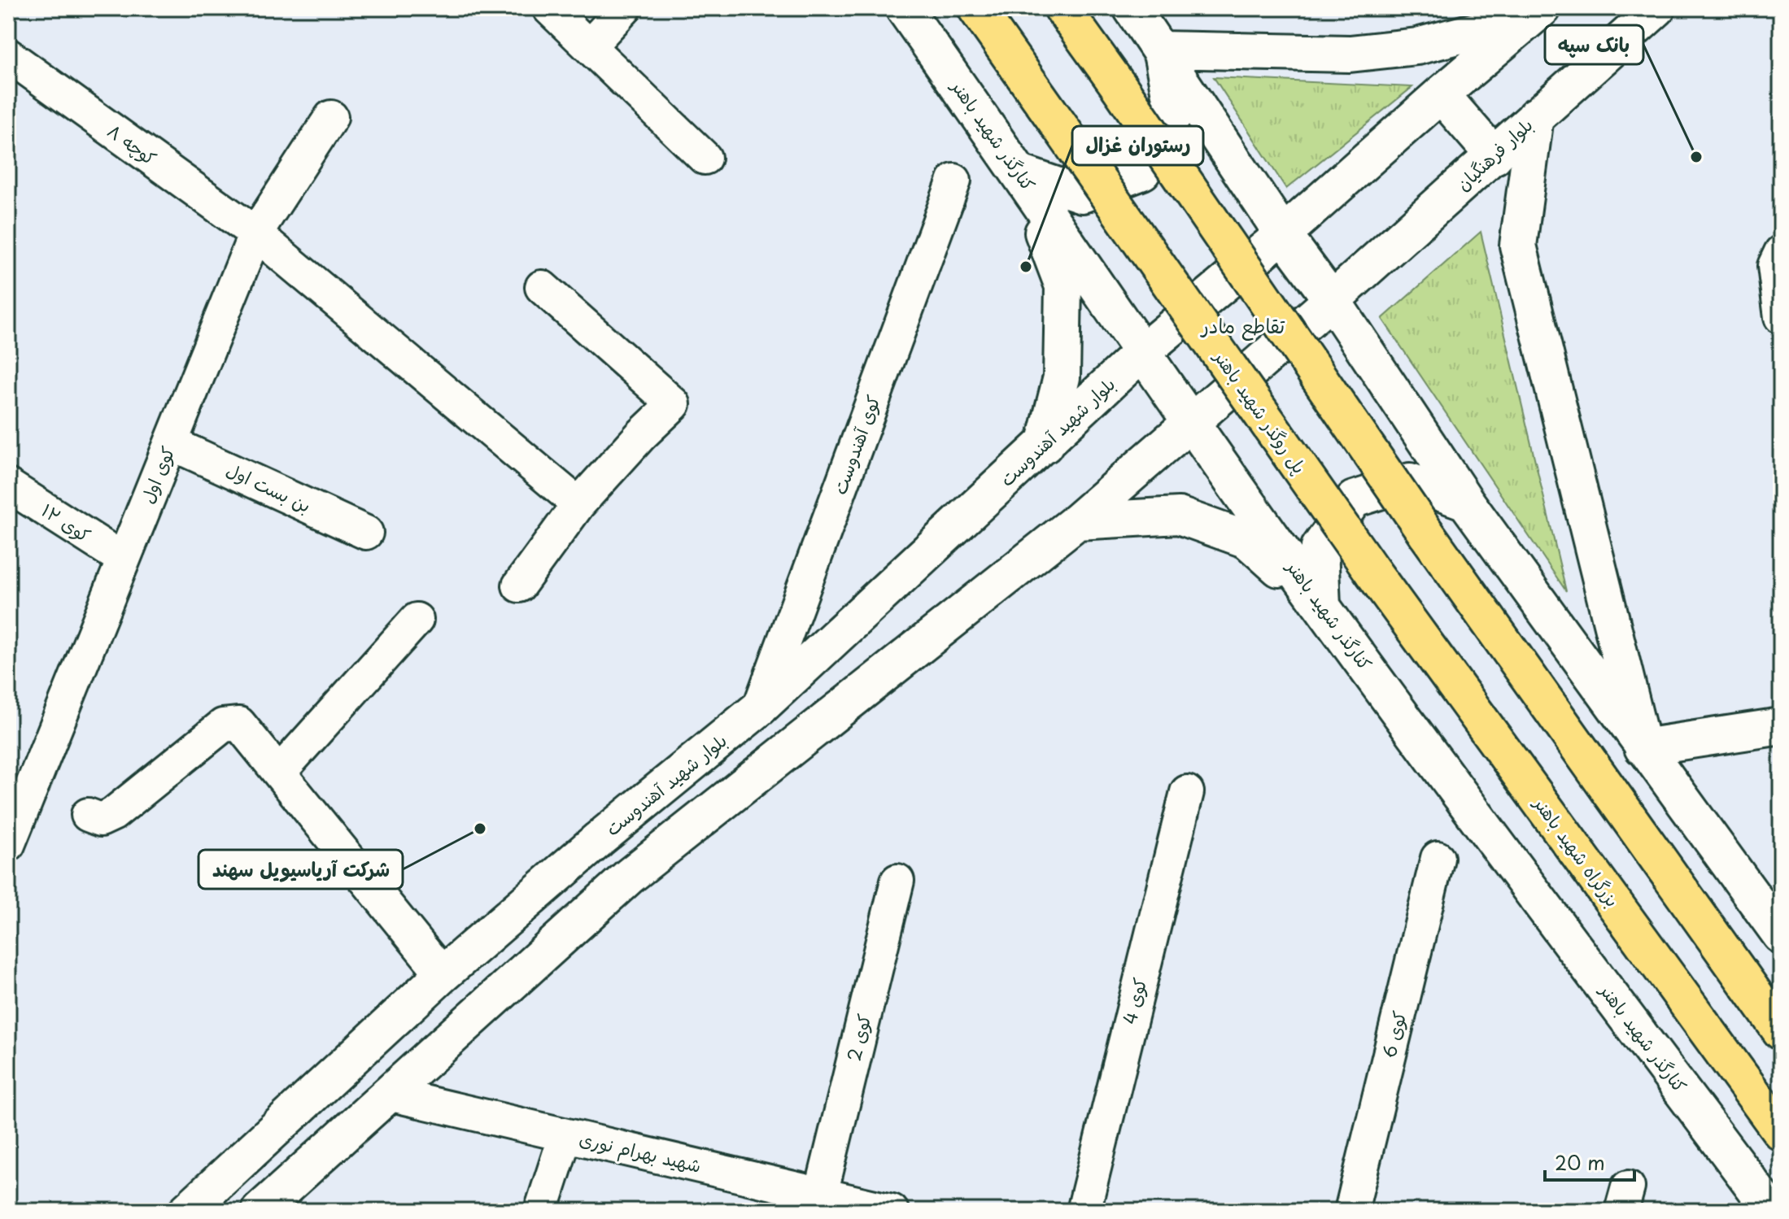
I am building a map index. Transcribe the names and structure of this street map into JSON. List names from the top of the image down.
{
  "streets": {
    "highway": ["پل روگذر شهید باهنر", "بزرگراه شهید باهنر"],
    "main road": ["کنارگذر شهید باهنر", "بلوار فرهنگیان", "بلوار شهید آهندوست"],
    "street": [
      "کوچه ۸",
      "کوی آهندوست",
      "کوی اول",
      "بن بست اول",
      "کوی ۱۲",
      "کوی 4",
      "کوی 6",
      "کوی 2",
      "شهید بهرام نوری"
    ]
  },
  "crossings": [
    ["کنارگذر شهید باهنر", "بلوار فرهنگیان"],
    ["کنارگذر شهید باهنر", "بلوار شهید آهندوست"],
    ["کوچه ۸", "کوی اول"],
    ["پل روگذر شهید باهنر", "بزرگراه شهید باهنر"],
    ["بلوار شهید آهندوست", "کوی آهندوست"],
    ["کوی اول", "بن بست اول"],
    ["کوی اول", "کوی ۱۲"],
    ["کوی 2", "شهید بهرام نوری"]
  ],
  "districts": ["تقاطع مادر"],
  "places": ["بانک سپه", "رستوران غزال", "شرکت آریاسیویل سهند"],
  "scale_bar": "20 m"
}
